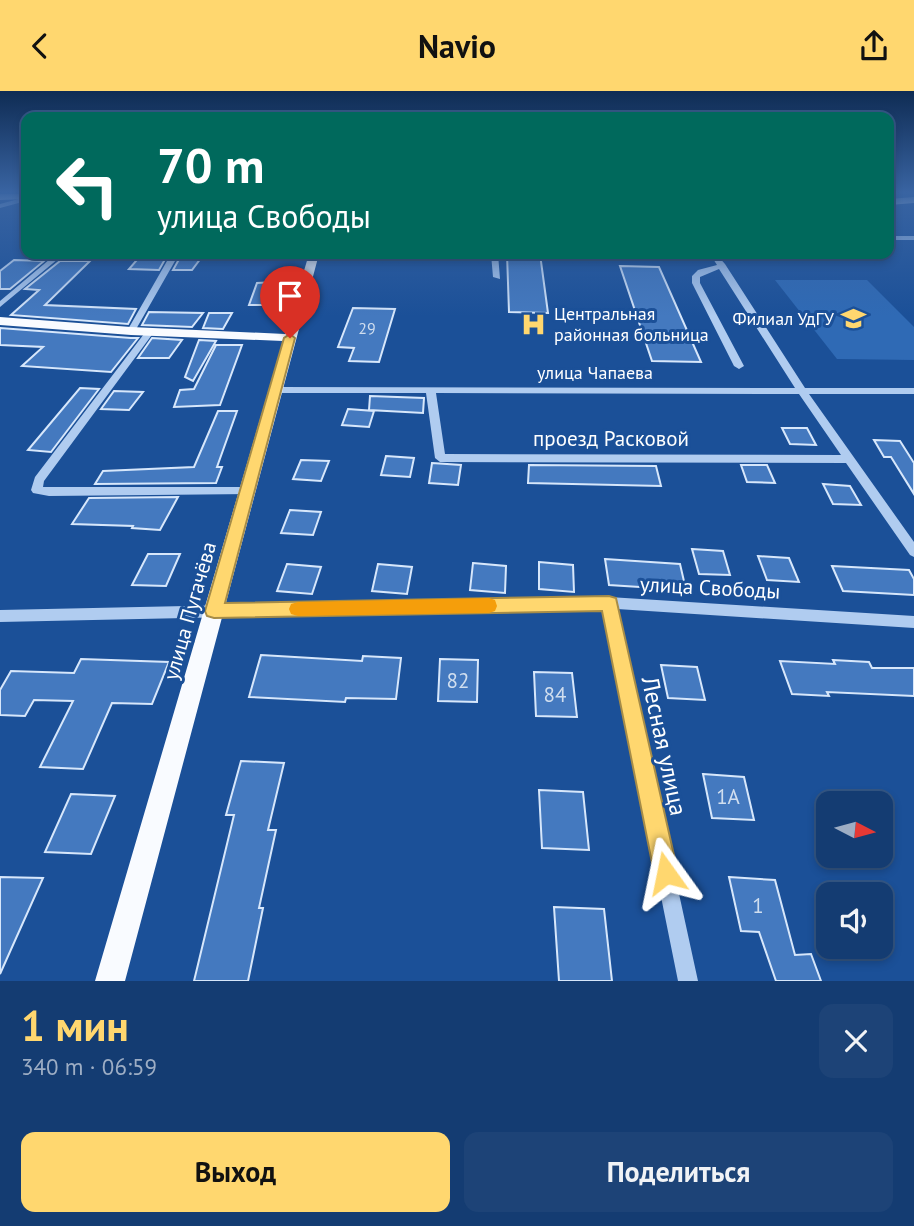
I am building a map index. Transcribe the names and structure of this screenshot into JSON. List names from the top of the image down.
{
  "streets": {
    "main road": ["улица Пугачёва"],
    "street": [
      "улица Чапаева",
      "проезд Расковой",
      "улица Свободы",
      "Лесная улица"
    ]
  },
  "crossings": [
    ["улица Чапаева", "проезд Расковой"],
    ["улица Чапаева", "улица Пугачёва"],
    ["улица Свободы", "улица Пугачёва"],
    ["улица Свободы", "Лесная улица"]
  ],
  "places": {
    "school or university": ["Филиал УдГУ"],
    "hospital": ["Центральная районная больница"]
  },
  "house_numbers": [
    "29",
    "82",
    "84",
    "1А",
    "1"
  ],
  "north": "right",
  "page": {
    "header": "Navio",
    "turn": ["70 m", "улица Свободы"],
    "heading": ["1 мин", "340 m · 06:59"],
    "buttons": ["Выход", "Поделиться"]
  }
}
